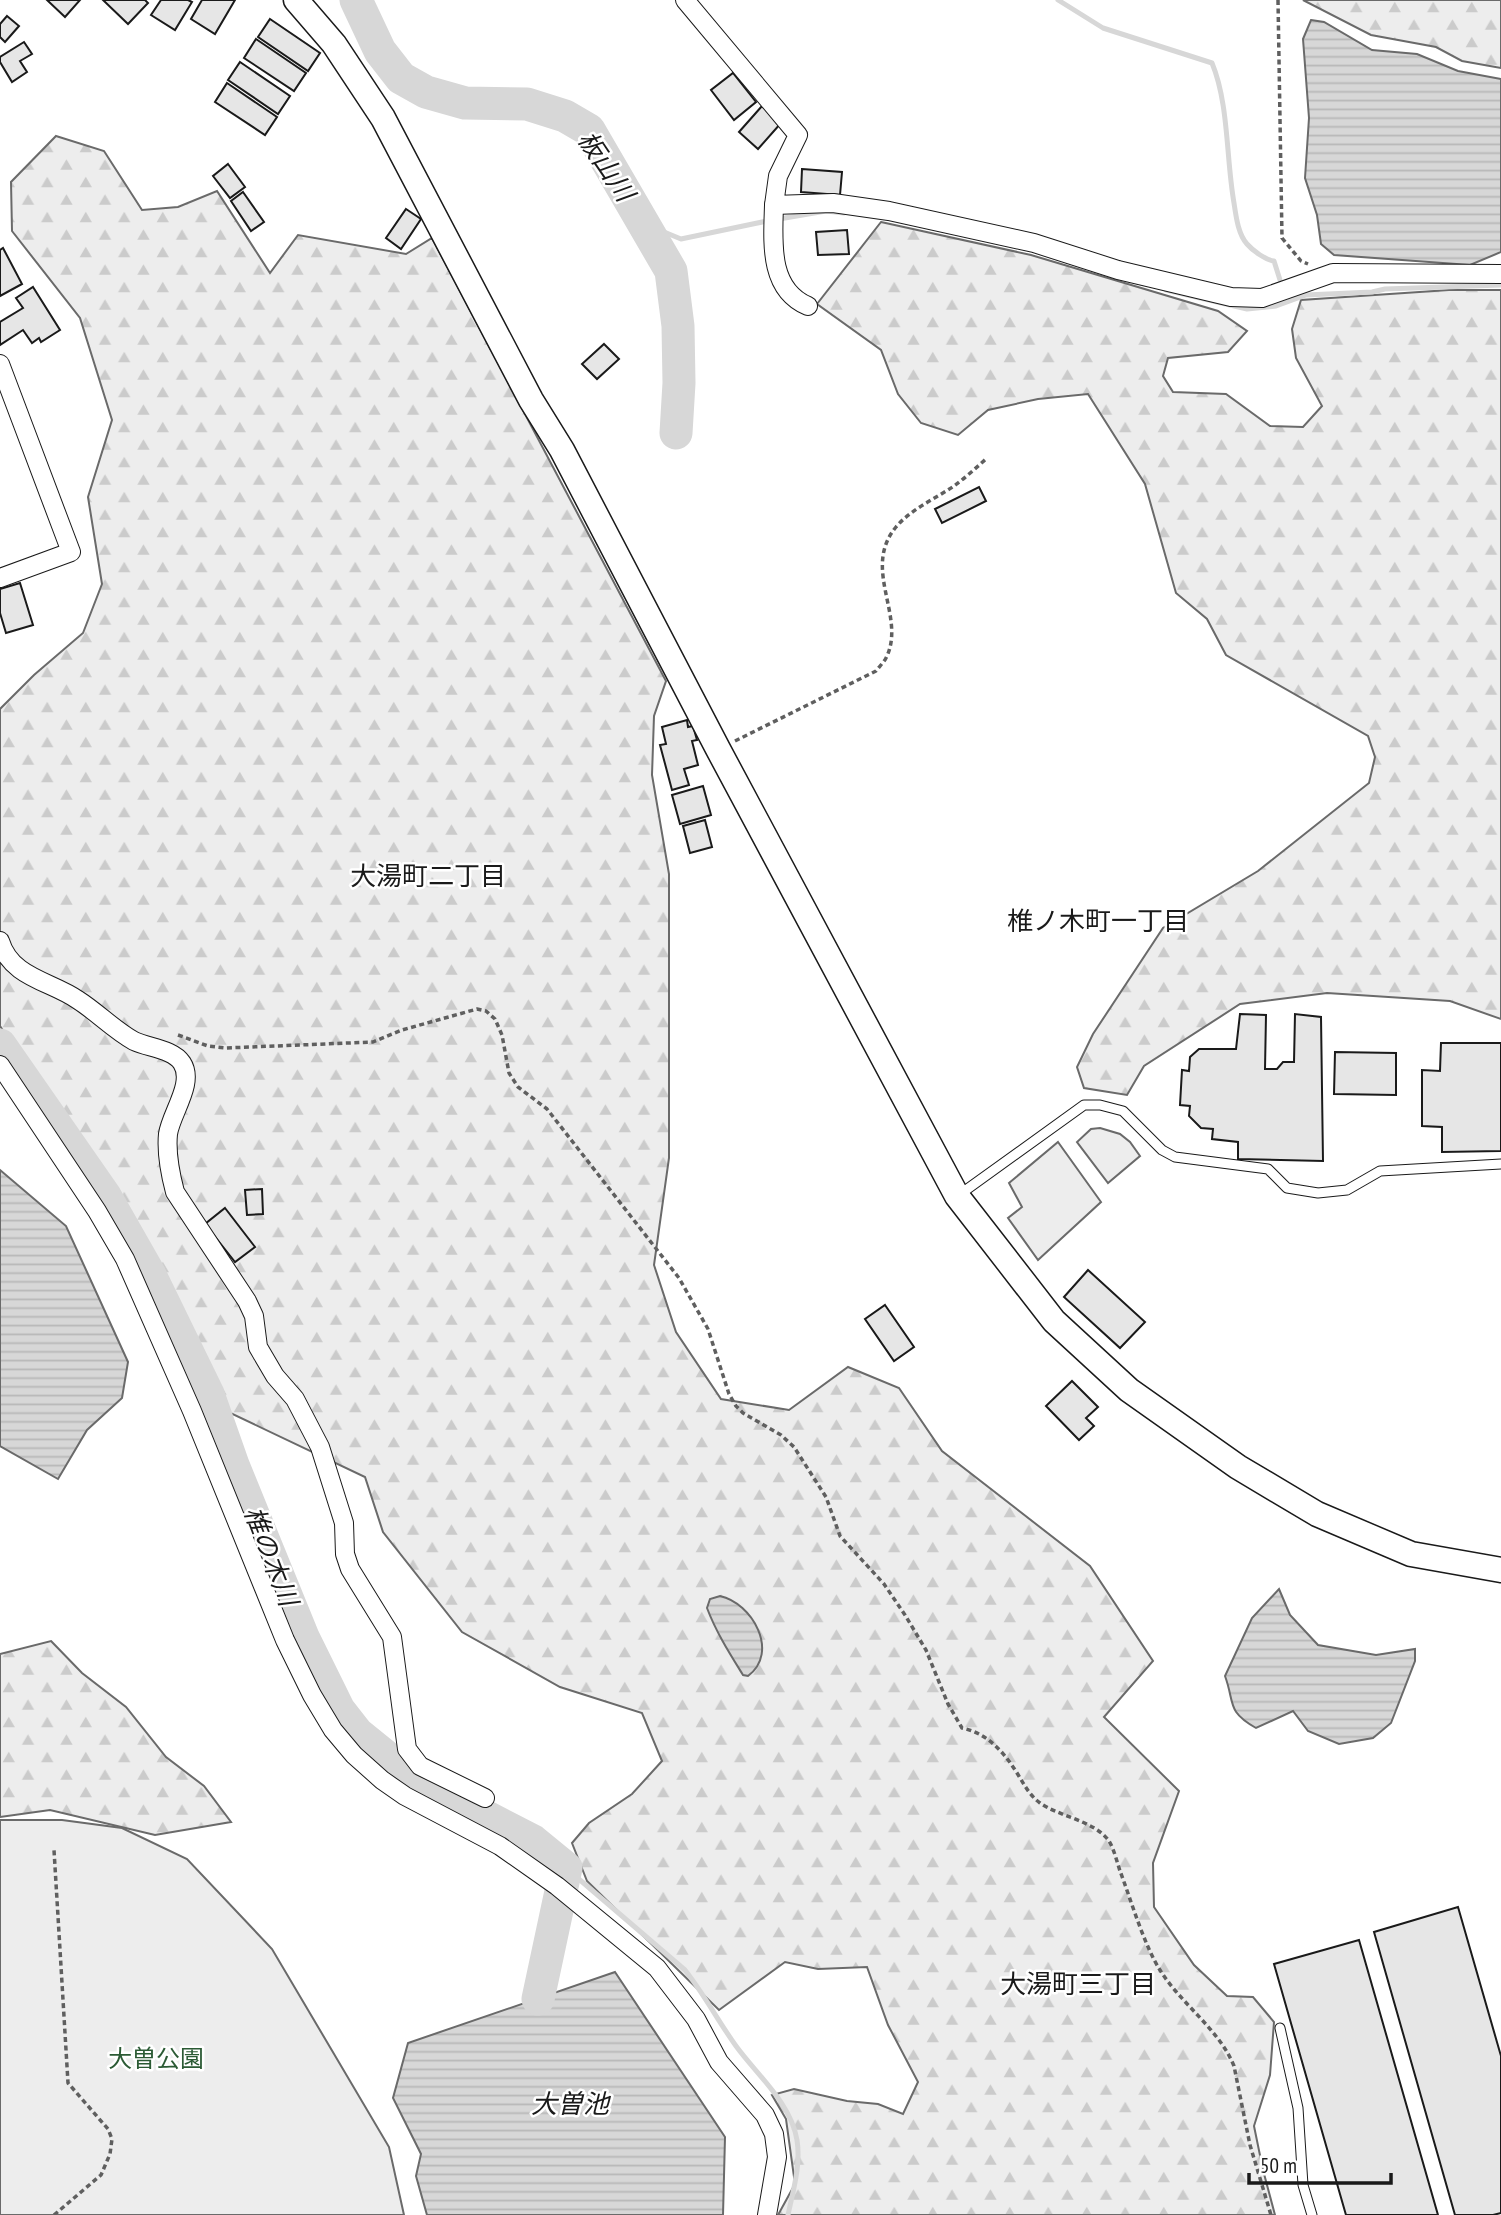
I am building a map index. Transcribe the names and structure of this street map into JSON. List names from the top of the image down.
{
  "districts": ["大湯町二丁目", "椎ノ木町一丁目", "大湯町三丁目"],
  "water": ["板山川", "椎の木川", "大曽池"],
  "parks": ["大曽公園"],
  "scale_bar": "50 m"
}
